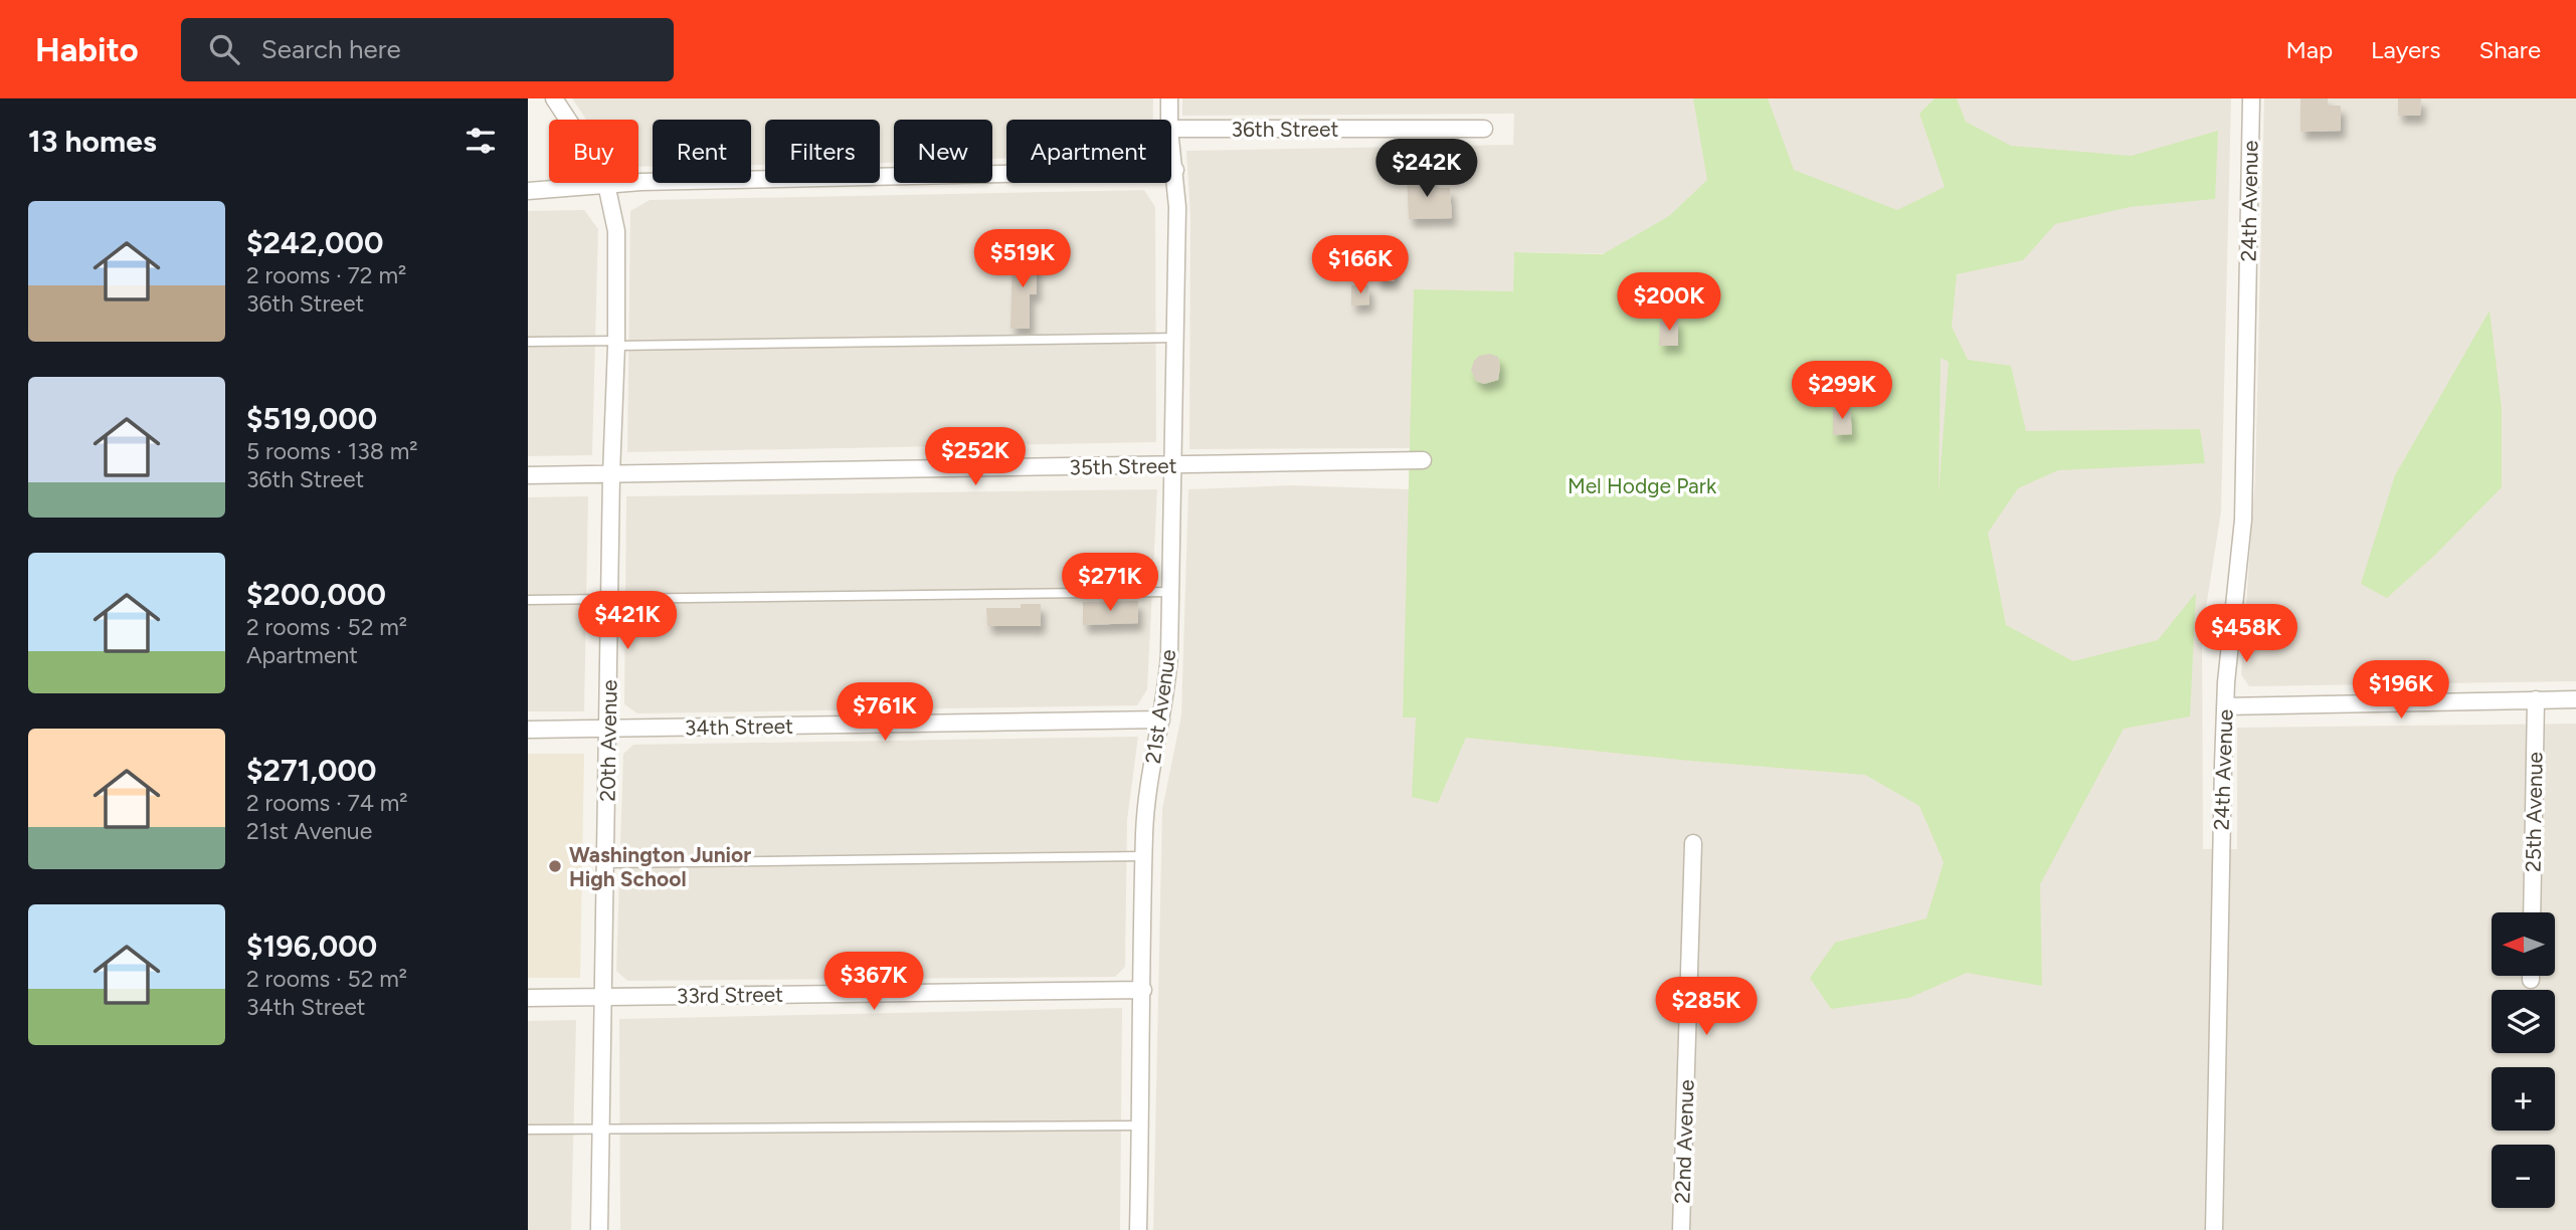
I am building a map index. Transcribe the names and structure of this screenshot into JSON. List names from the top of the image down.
{
  "streets": {
    "street": [
      "36th Street",
      "24th Avenue",
      "35th Street",
      "21st Avenue",
      "34th Street",
      "20th Avenue",
      "25th Avenue",
      "33rd Street",
      "22nd Avenue"
    ]
  },
  "crossings": [
    ["35th Street", "21st Avenue"],
    ["35th Street", "20th Avenue"],
    ["21st Avenue", "34th Street"],
    ["21st Avenue", "33rd Street"],
    ["34th Street", "20th Avenue"],
    ["20th Avenue", "33rd Street"]
  ],
  "parks": ["Mel Hodge Park"],
  "places": ["Washington Junior High School"],
  "north": "left",
  "page": {
    "header": "Habito",
    "search": "Search here",
    "nav": ["Map", "Layers", "Share"],
    "heading": "13 homes",
    "chip": [
      "Buy",
      "Rent",
      "Filters",
      "New",
      "Apartment"
    ],
    "price": [
      "$242K",
      "$519K",
      "$166K",
      "$200K",
      "$299K",
      "$252K",
      "$271K",
      "$421K",
      "$458K",
      "$196K",
      "$761K",
      "$367K",
      "$285K"
    ],
    "list": [
      {
        "name": "$242,000",
        "note": "2 rooms · 72 m² · 36th Street"
      },
      {
        "name": "$519,000",
        "note": "5 rooms · 138 m² · 36th Street"
      },
      {
        "name": "$200,000",
        "note": "2 rooms · 52 m² · Apartment"
      },
      {
        "name": "$271,000",
        "note": "2 rooms · 74 m² · 21st Avenue"
      },
      {
        "name": "$196,000",
        "note": "2 rooms · 52 m² · 34th Street"
      }
    ],
    "map_buttons": ["+", "−"]
  }
}
